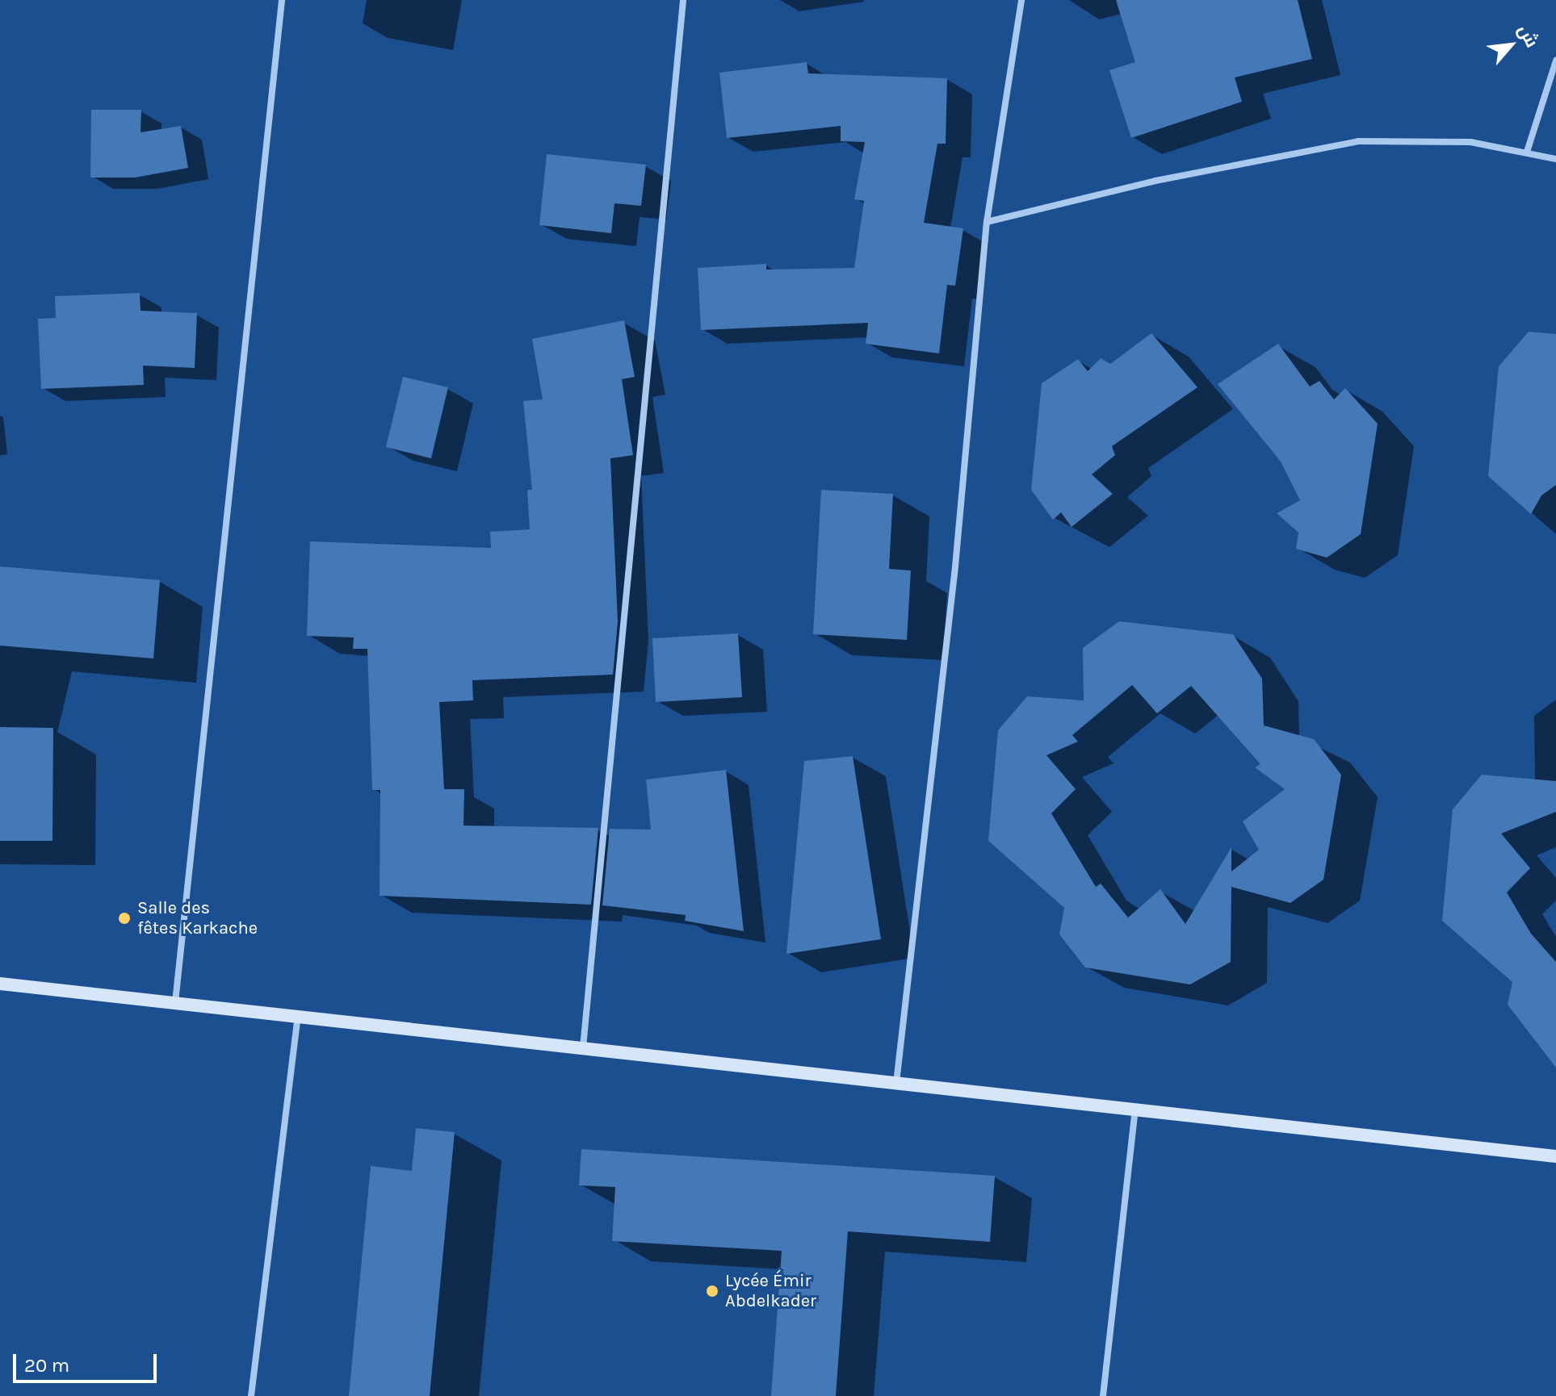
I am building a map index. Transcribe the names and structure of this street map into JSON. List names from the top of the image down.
{
  "places": ["Salle des fêtes Karkache", "Lycée Émir Abdelkader"],
  "scale_bar": "20 m",
  "north": "top right"
}
